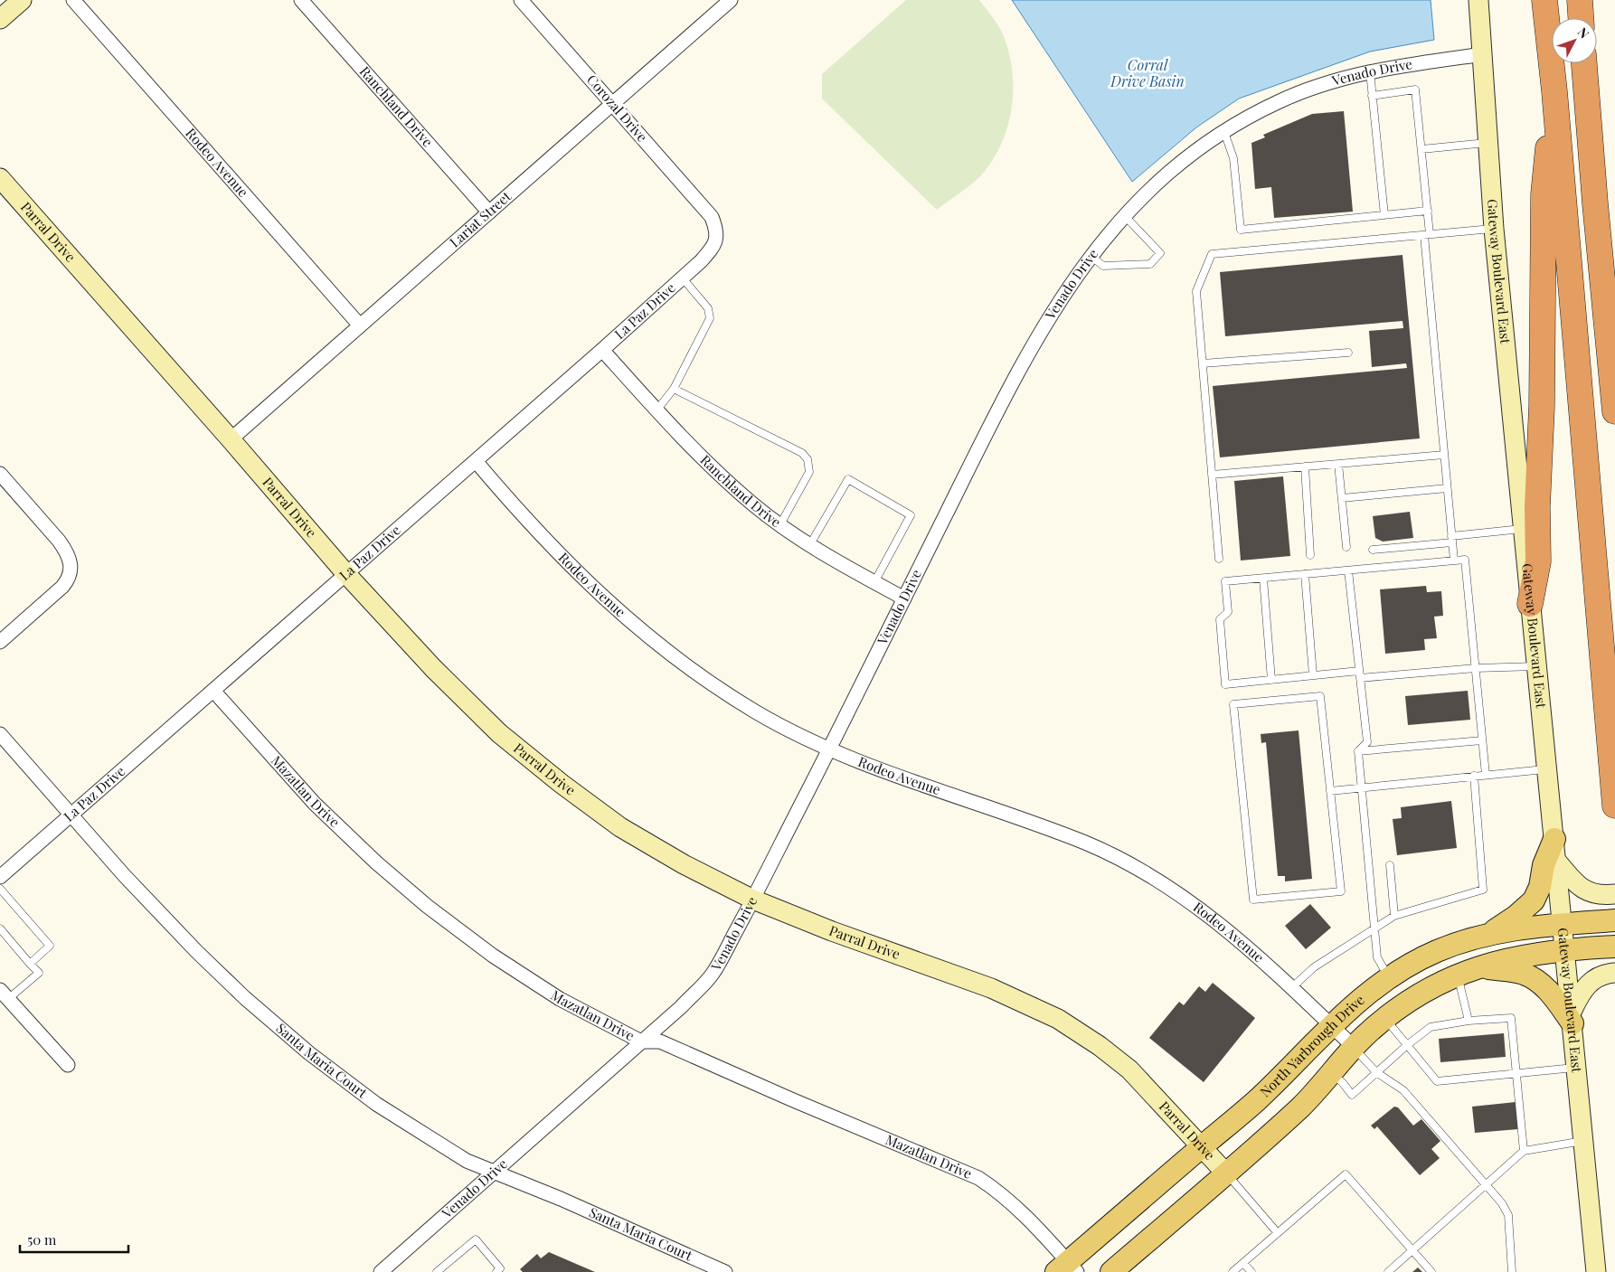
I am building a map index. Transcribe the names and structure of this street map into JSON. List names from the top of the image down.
{
  "streets": {
    "main road": ["North Yarbrough Drive"],
    "street": [
      "Venado Drive",
      "Ranchland Drive",
      "Corozal Drive",
      "Rodeo Avenue",
      "Lariat Street",
      "Parral Drive",
      "Gateway Boulevard East",
      "La Paz Drive",
      "Mazatlan Drive",
      "Santa Maria Court"
    ]
  },
  "crossings": [
    ["Venado Drive", "Ranchland Drive"],
    ["Venado Drive", "Rodeo Avenue"],
    ["Venado Drive", "Parral Drive"],
    ["Venado Drive", "Gateway Boulevard East"],
    ["Venado Drive", "Mazatlan Drive"],
    ["Venado Drive", "Santa Maria Court"],
    ["Ranchland Drive", "Lariat Street"],
    ["Ranchland Drive", "La Paz Drive"],
    ["Corozal Drive", "Lariat Street"],
    ["Corozal Drive", "La Paz Drive"],
    ["Rodeo Avenue", "Lariat Street"],
    ["Rodeo Avenue", "La Paz Drive"],
    ["Rodeo Avenue", "North Yarbrough Drive"],
    ["Lariat Street", "Parral Drive"],
    ["Parral Drive", "La Paz Drive"],
    ["Parral Drive", "North Yarbrough Drive"],
    ["Gateway Boulevard East", "North Yarbrough Drive"],
    ["La Paz Drive", "Mazatlan Drive"],
    ["La Paz Drive", "Santa Maria Court"],
    ["Mazatlan Drive", "North Yarbrough Drive"]
  ],
  "water": ["Corral Drive Basin"],
  "scale_bar": "50 m",
  "north": "top right"
}
